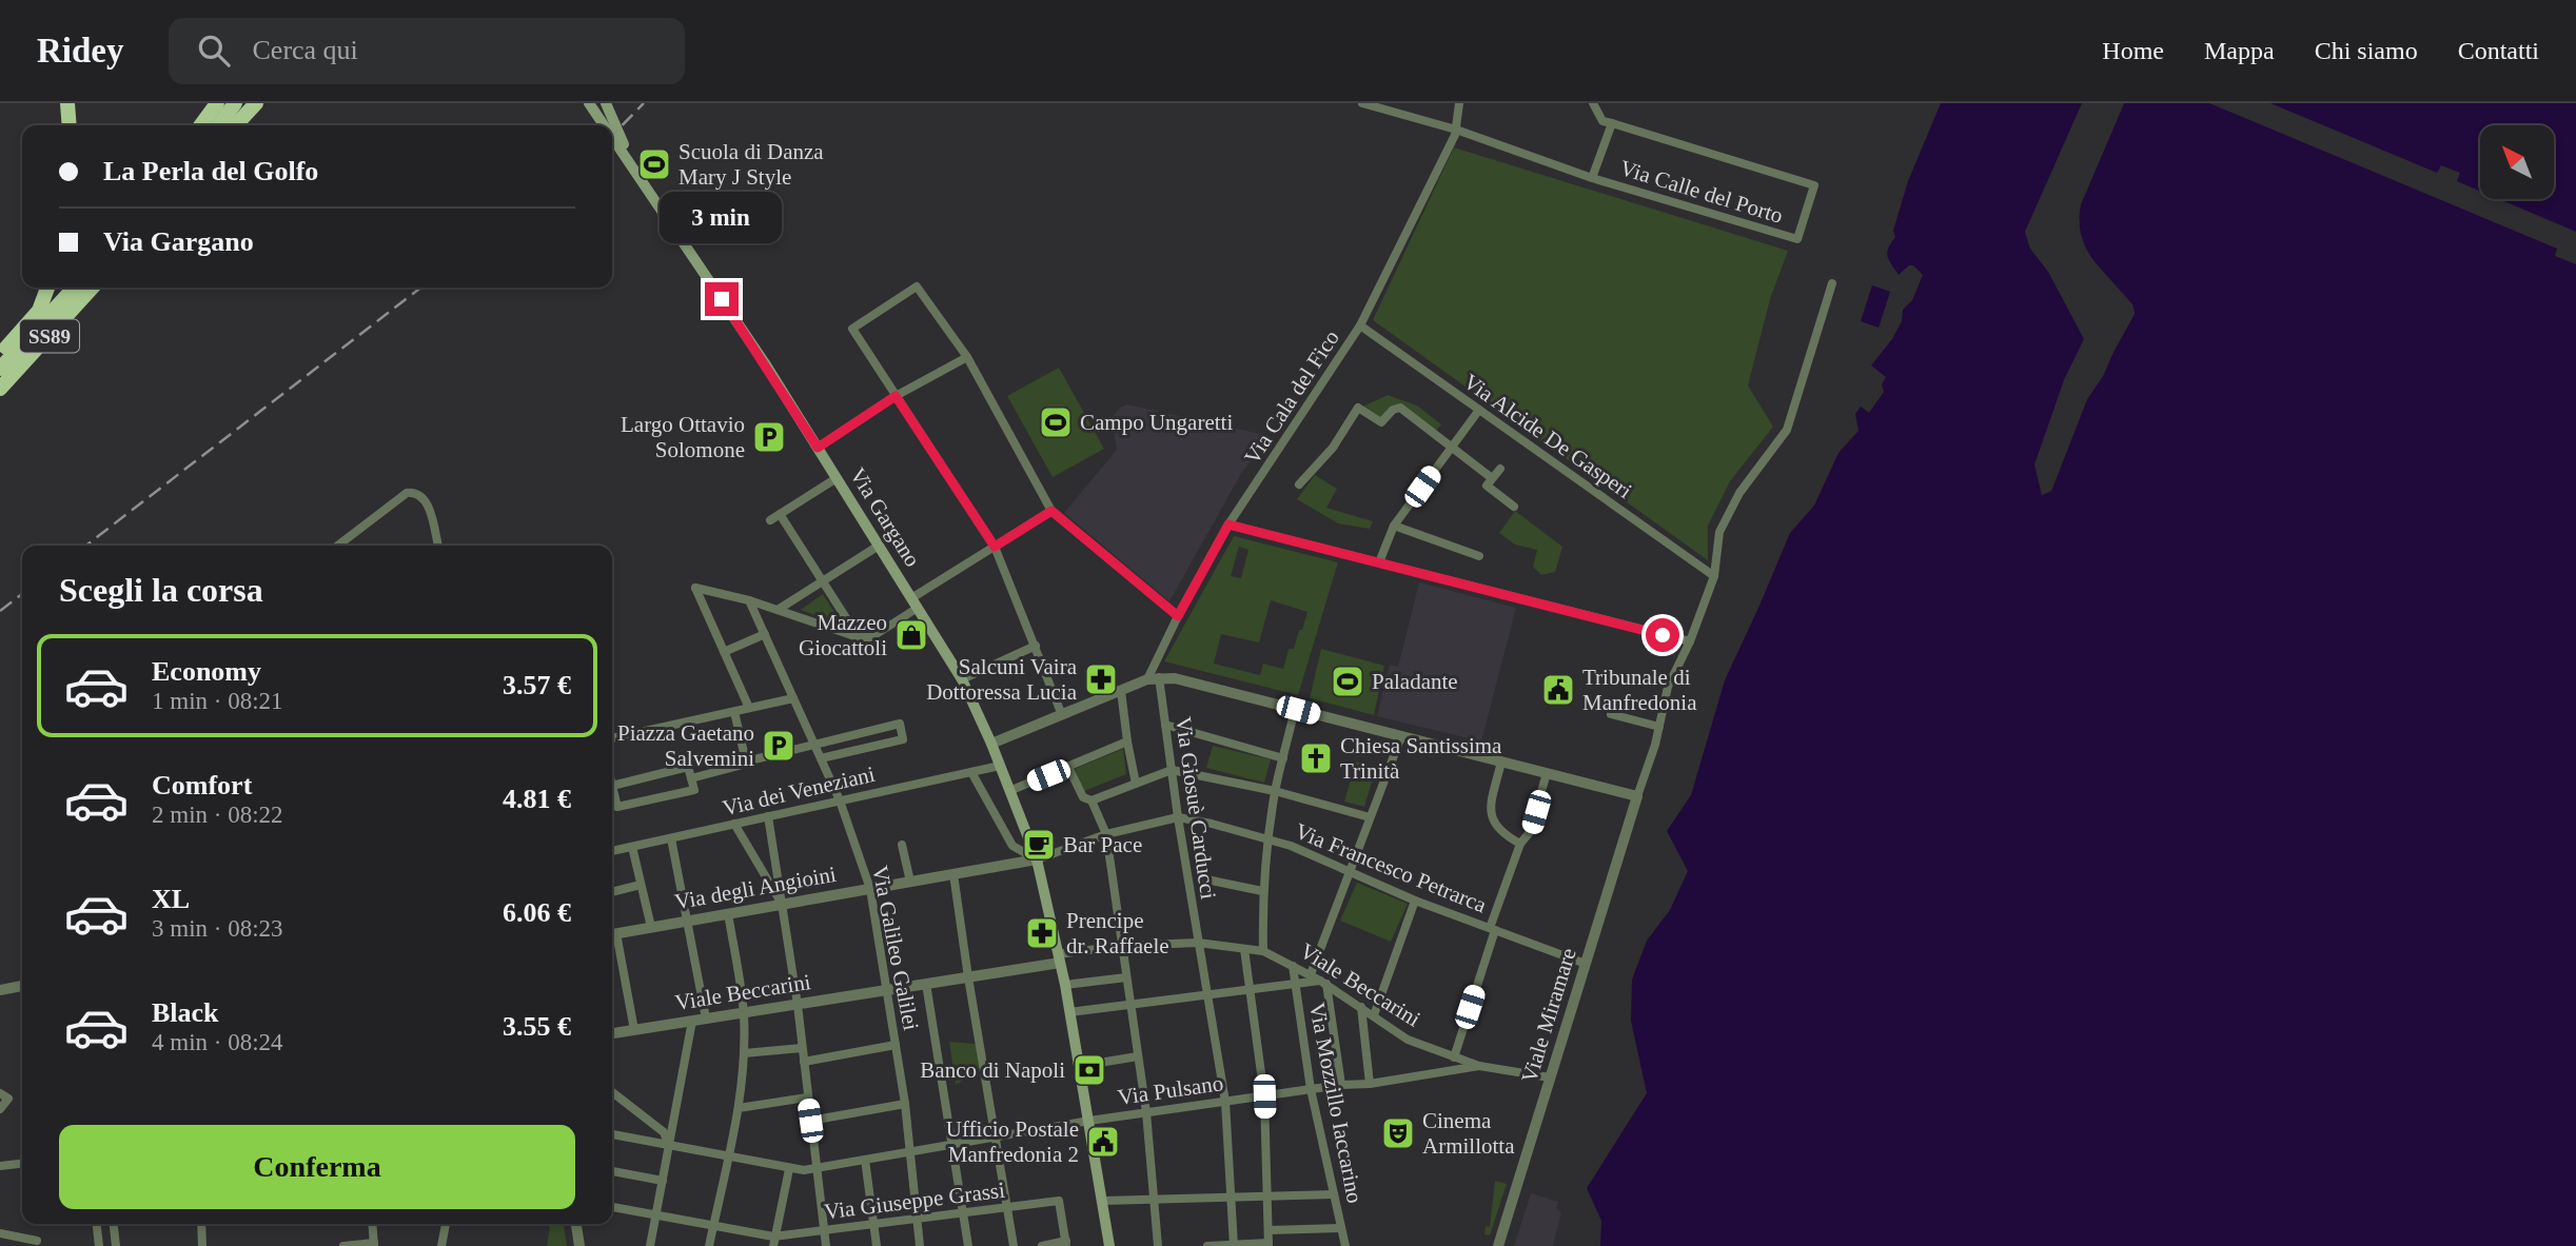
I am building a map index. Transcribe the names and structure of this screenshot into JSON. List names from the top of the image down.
{
  "streets": {
    "highway": ["SS89"],
    "main road": ["Via Gargano"],
    "street": [
      "Via Calle del Porto",
      "Via Cala del Fico",
      "Via Alcide De Gasperi",
      "Via dei Veneziani",
      "Via Giosuè Carducci",
      "Via Francesco Petrarca",
      "Via degli Angioini",
      "Via Galileo Galilei",
      "Viale Beccarini",
      "Viale Miramare",
      "Via Pulsano",
      "Via Mozzillo Iaccarino",
      "Via Giuseppe Grassi"
    ]
  },
  "crossings": [
    ["Via Calle del Porto", "Via Cala del Fico"],
    ["Via Cala del Fico", "Via Alcide De Gasperi"],
    ["Via Cala del Fico", "Via Giosuè Carducci"],
    ["Via Gargano", "Via dei Veneziani"],
    ["Via Gargano", "Via degli Angioini"],
    ["Via Gargano", "Viale Beccarini"],
    ["Via Gargano", "Via Pulsano"],
    ["Via dei Veneziani", "Via Galileo Galilei"],
    ["Via Giosuè Carducci", "Via Francesco Petrarca"],
    ["Via Giosuè Carducci", "Viale Beccarini"],
    ["Via Giosuè Carducci", "Via Pulsano"],
    ["Via Francesco Petrarca", "Viale Miramare"],
    ["Via degli Angioini", "Via Galileo Galilei"],
    ["Via Galileo Galilei", "Viale Beccarini"],
    ["Via Galileo Galilei", "Via Pulsano"],
    ["Via Galileo Galilei", "Via Giuseppe Grassi"],
    ["Viale Beccarini", "Viale Miramare"],
    ["Viale Beccarini", "Via Pulsano"],
    ["Viale Beccarini", "Via Mozzillo Iaccarino"],
    ["Via Pulsano", "Via Mozzillo Iaccarino"]
  ],
  "places": {
    "sports": ["Scuola di Danza Mary J Style", "Campo Ungaretti", "Paladante"],
    "parking": ["Largo Ottavio Solomone", "Piazza Gaetano Salvemini"],
    "shop": ["Mazzeo Giocattoli"],
    "pharmacy": ["Salcuni Vaira Dottoressa Lucia", "Prencipe dr. Raffaele"],
    "public building": ["Tribunale di Manfredonia", "Ufficio Postale Manfredonia 2"],
    "church": ["Chiesa Santissima Trinità"],
    "cafe": ["Bar Pace"],
    "bank": ["Banco di Napoli"],
    "theatre": ["Cinema Armillotta"]
  },
  "north": "top left",
  "page": {
    "header": "Ridey",
    "search": "Cerca qui",
    "nav": [
      "Home",
      "Mappa",
      "Chi siamo",
      "Contatti"
    ],
    "banner": ["La Perla del Golfo", "Via Gargano"],
    "bubble": "3 min",
    "heading": "Scegli la corsa",
    "list": [
      {
        "name": "Economy",
        "note": "1 min · 08:21",
        "value": "3.57 €"
      },
      {
        "name": "Comfort",
        "note": "2 min · 08:22",
        "value": "4.81 €"
      },
      {
        "name": "XL",
        "note": "3 min · 08:23",
        "value": "6.06 €"
      },
      {
        "name": "Black",
        "note": "4 min · 08:24",
        "value": "3.55 €"
      }
    ],
    "buttons": "Conferma"
  }
}
